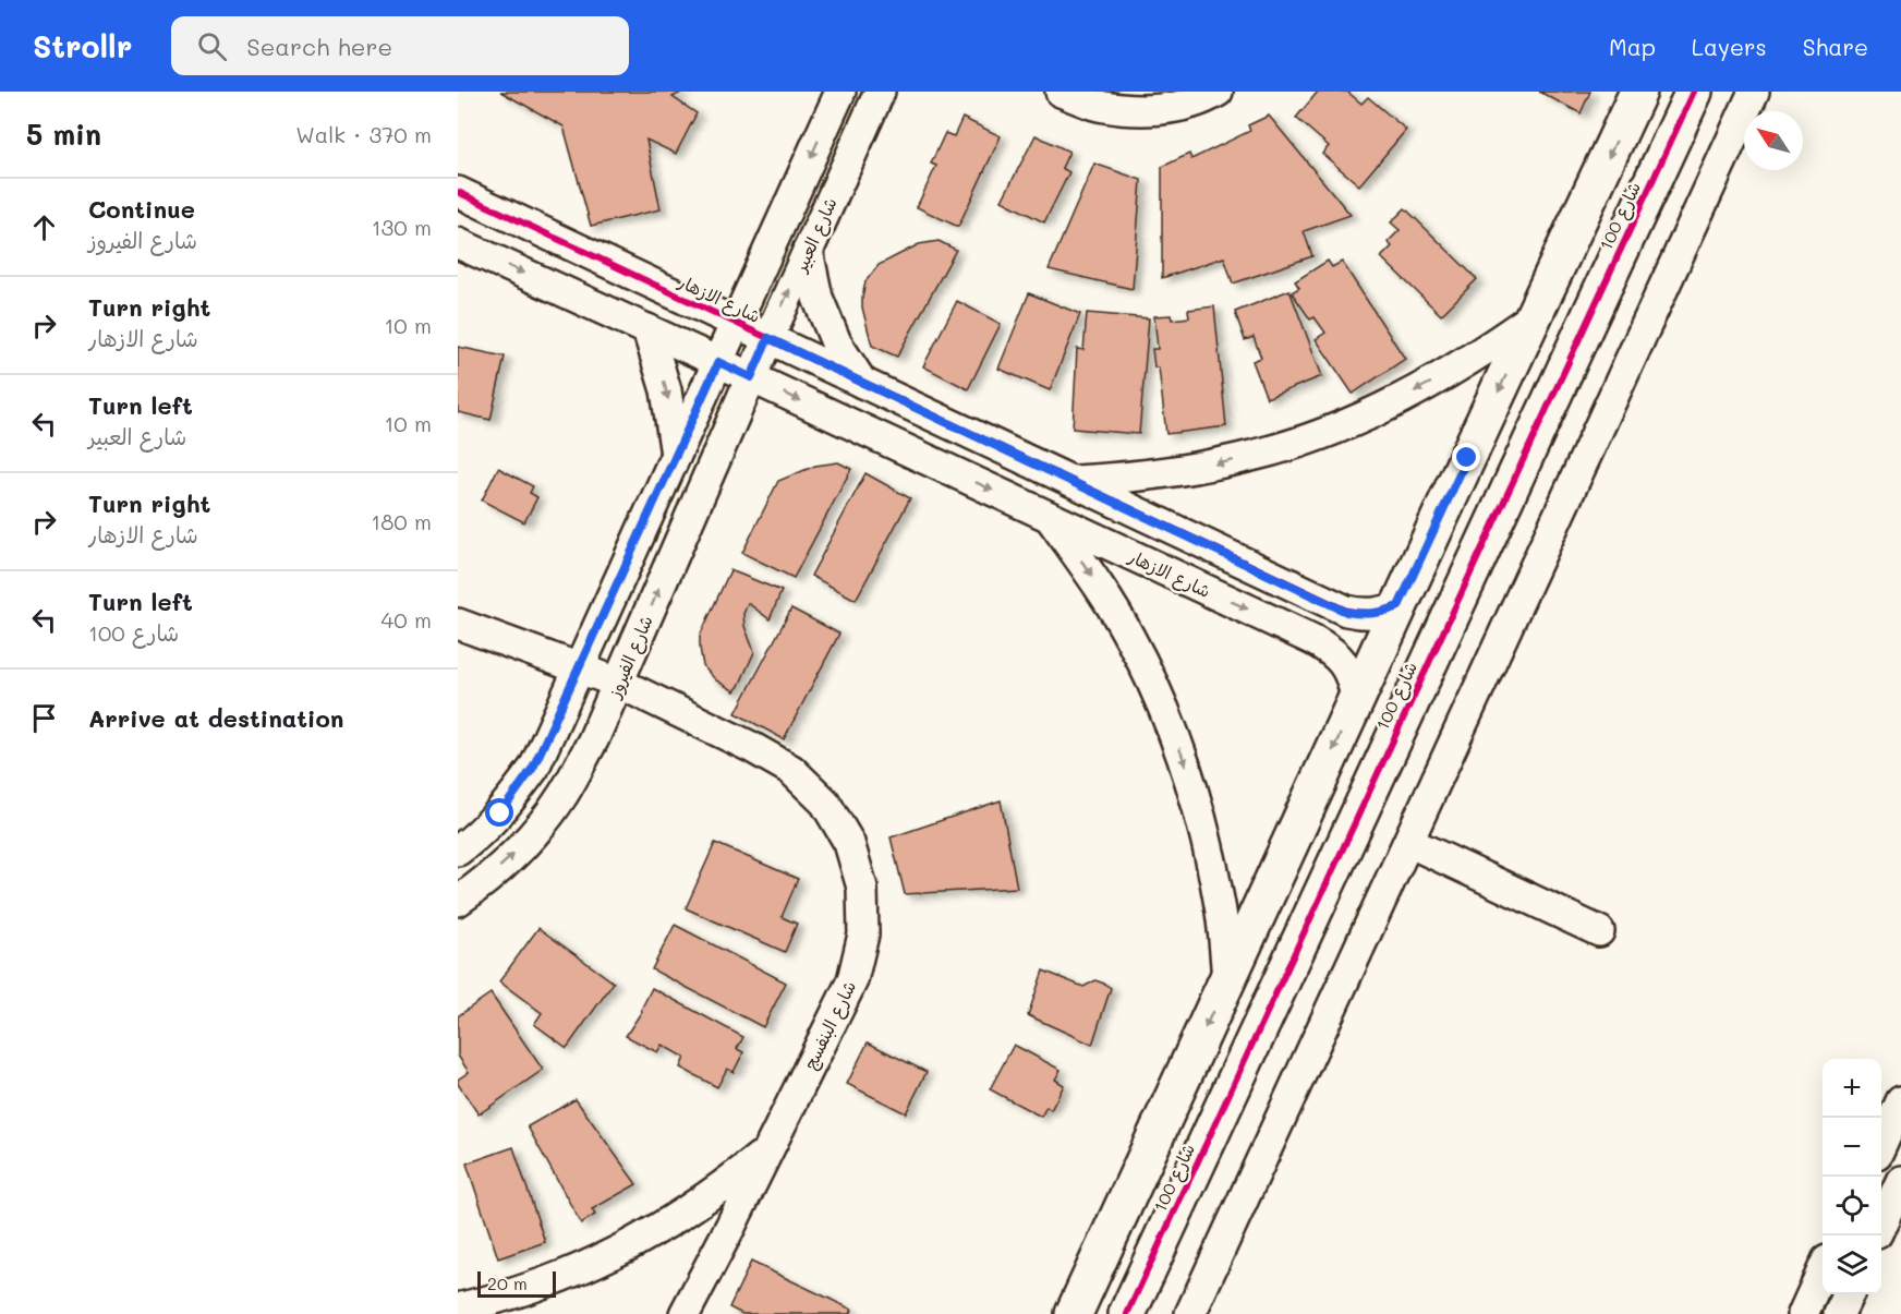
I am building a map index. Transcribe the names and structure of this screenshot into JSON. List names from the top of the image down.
{
  "streets": {
    "street": [
      "شارع 100",
      "شارع العبير",
      "شارع الازهار",
      "شارع الفيروز",
      "شارع البنفسج"
    ]
  },
  "crossings": [
    ["شارع 100", "شارع الازهار"],
    ["شارع العبير", "شارع الازهار"],
    ["شارع العبير", "شارع الفيروز"],
    ["شارع الازهار", "شارع الفيروز"],
    ["شارع الفيروز", "شارع البنفسج"]
  ],
  "scale_bar": "20 m",
  "north": "top left",
  "page": {
    "header": "Strollr",
    "search": "Search here",
    "nav": ["Map", "Layers", "Share"],
    "heading": ["5 min", "Walk · 370 m"],
    "list": [
      ["Continue", "شارع الفيروز", "130 m"],
      ["Turn right", "شارع الازهار", "10 m"],
      ["Turn left", "شارع العبير", "10 m"],
      ["Turn right", "شارع الازهار", "180 m"],
      ["Turn left", "شارع 100", "40 m"],
      "Arrive at destination"
    ],
    "map_buttons": ["+", "−"],
    "scale": "20 m"
  }
}
